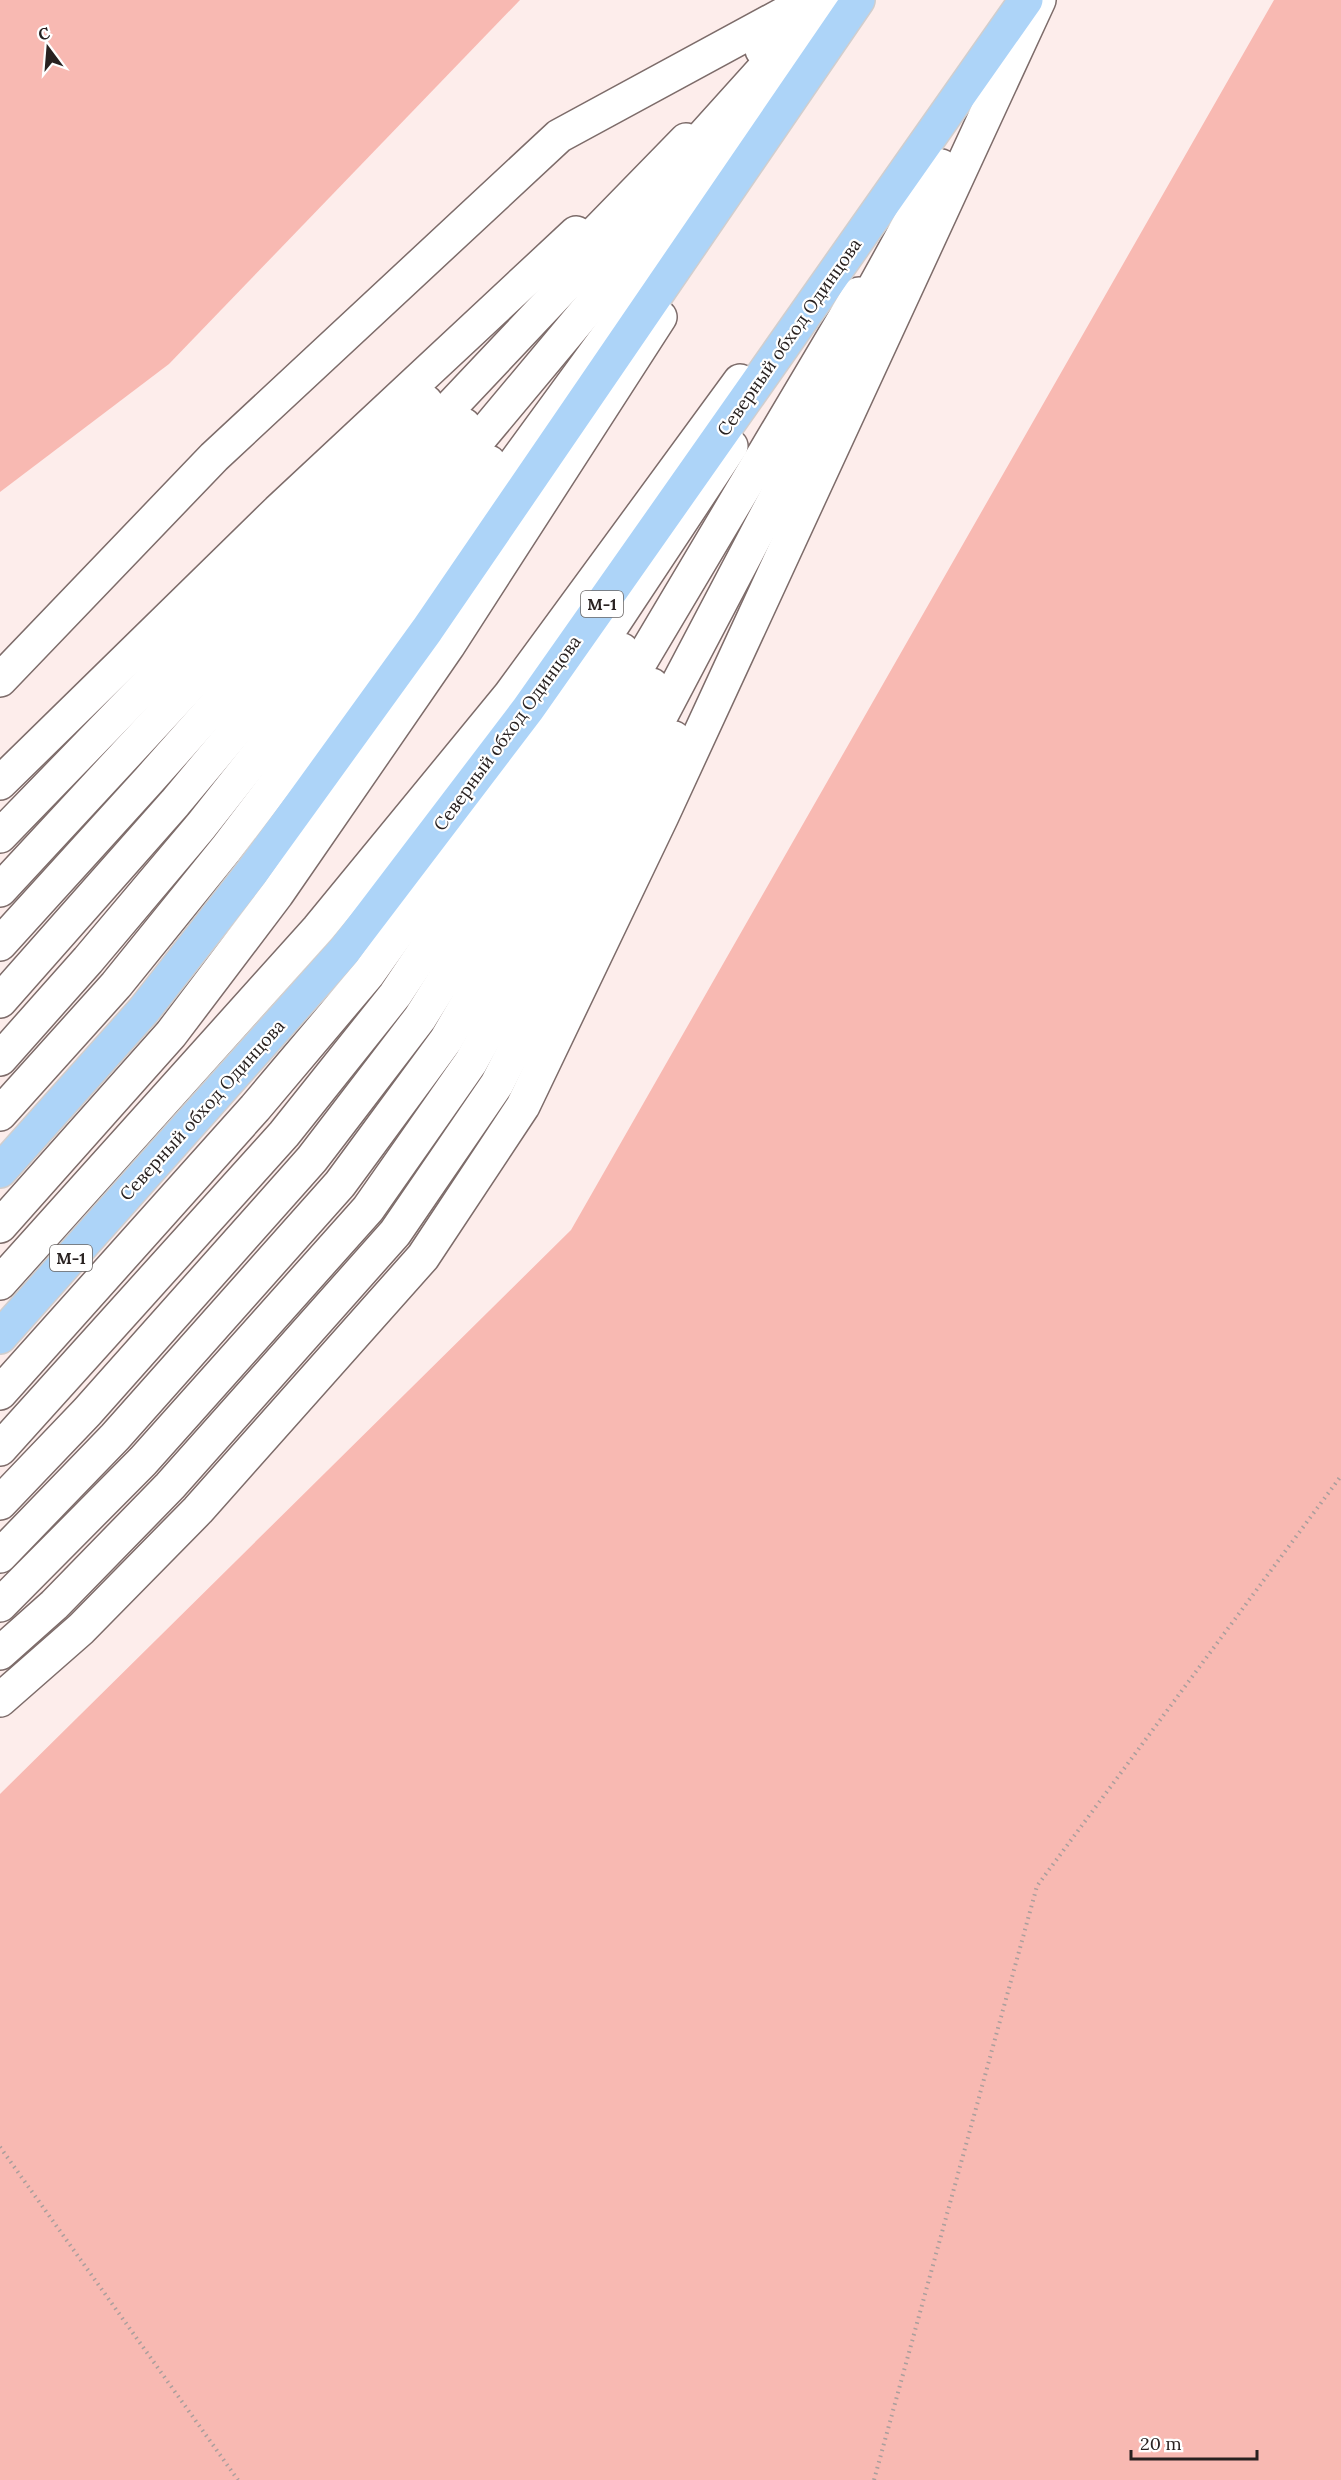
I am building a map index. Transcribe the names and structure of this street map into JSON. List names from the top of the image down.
{
  "streets": {
    "highway": ["Северный обход Одинцова", "М-1"]
  },
  "scale_bar": "20 m",
  "north": "top"
}
